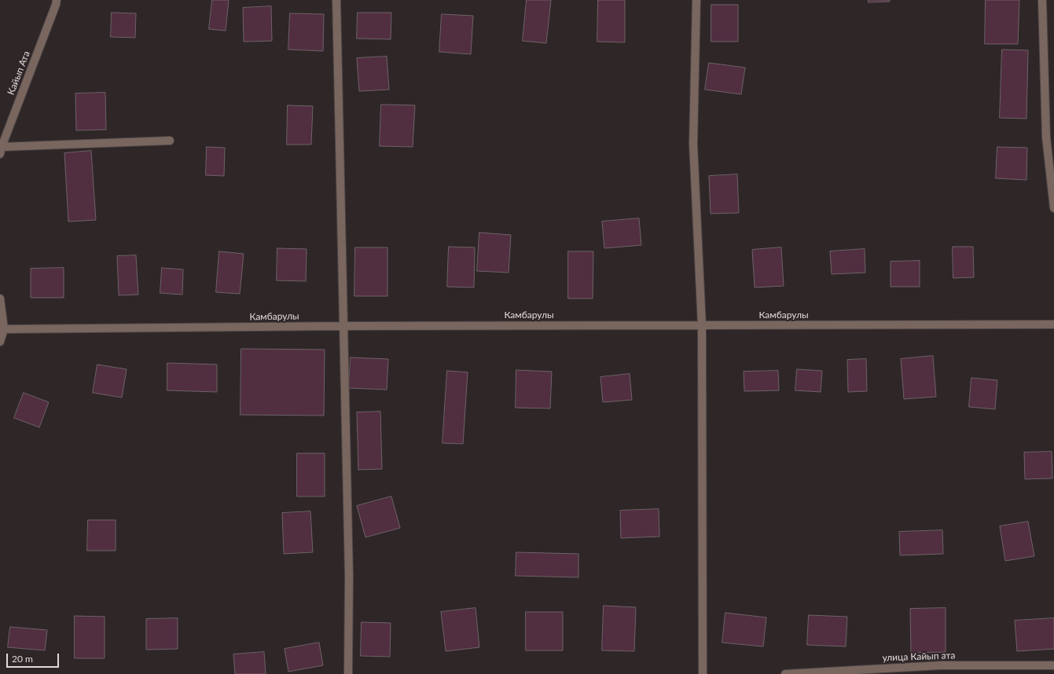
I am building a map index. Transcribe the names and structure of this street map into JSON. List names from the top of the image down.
{
  "streets": {
    "street": ["Кайып Ата", "Камбарулы", "улица Кайып ата"]
  },
  "scale_bar": "20 m"
}
